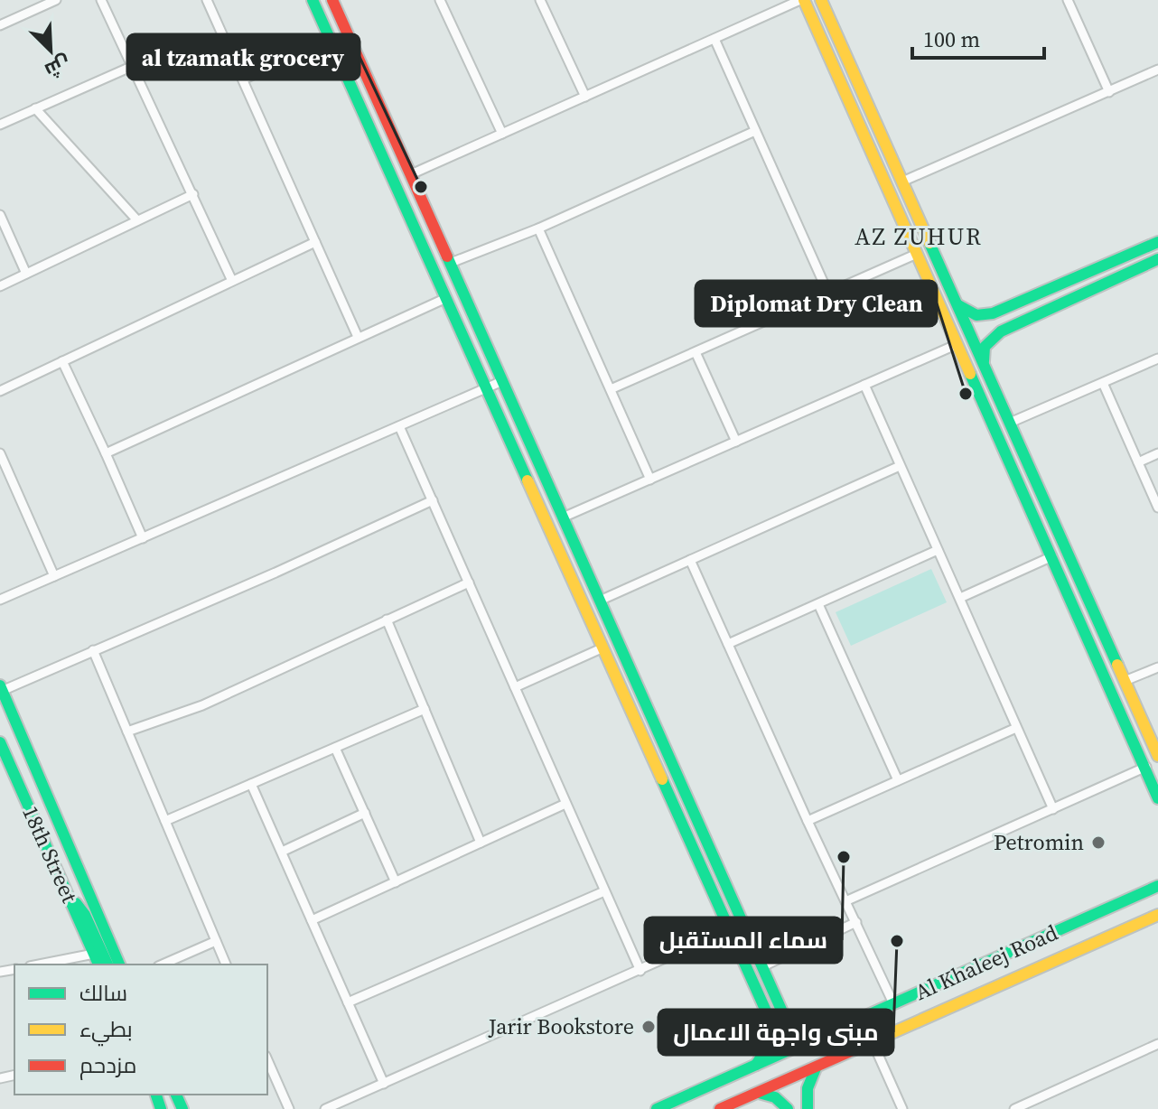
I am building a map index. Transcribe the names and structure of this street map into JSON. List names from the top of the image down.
{
  "streets": {
    "street": ["18th Street", "Al Khaleej Road"]
  },
  "districts": ["AZ ZUHUR"],
  "places": [
    "al tzamatk grocery",
    "Diplomat Dry Clean",
    "Petromin",
    "سماء المستقبل",
    "مبنى واجهة الاعمال",
    "Jarir Bookstore"
  ],
  "legend": ["سالك", "بطيء", "مزدحم"],
  "scale_bar": "100 m",
  "north": "bottom right"
}
